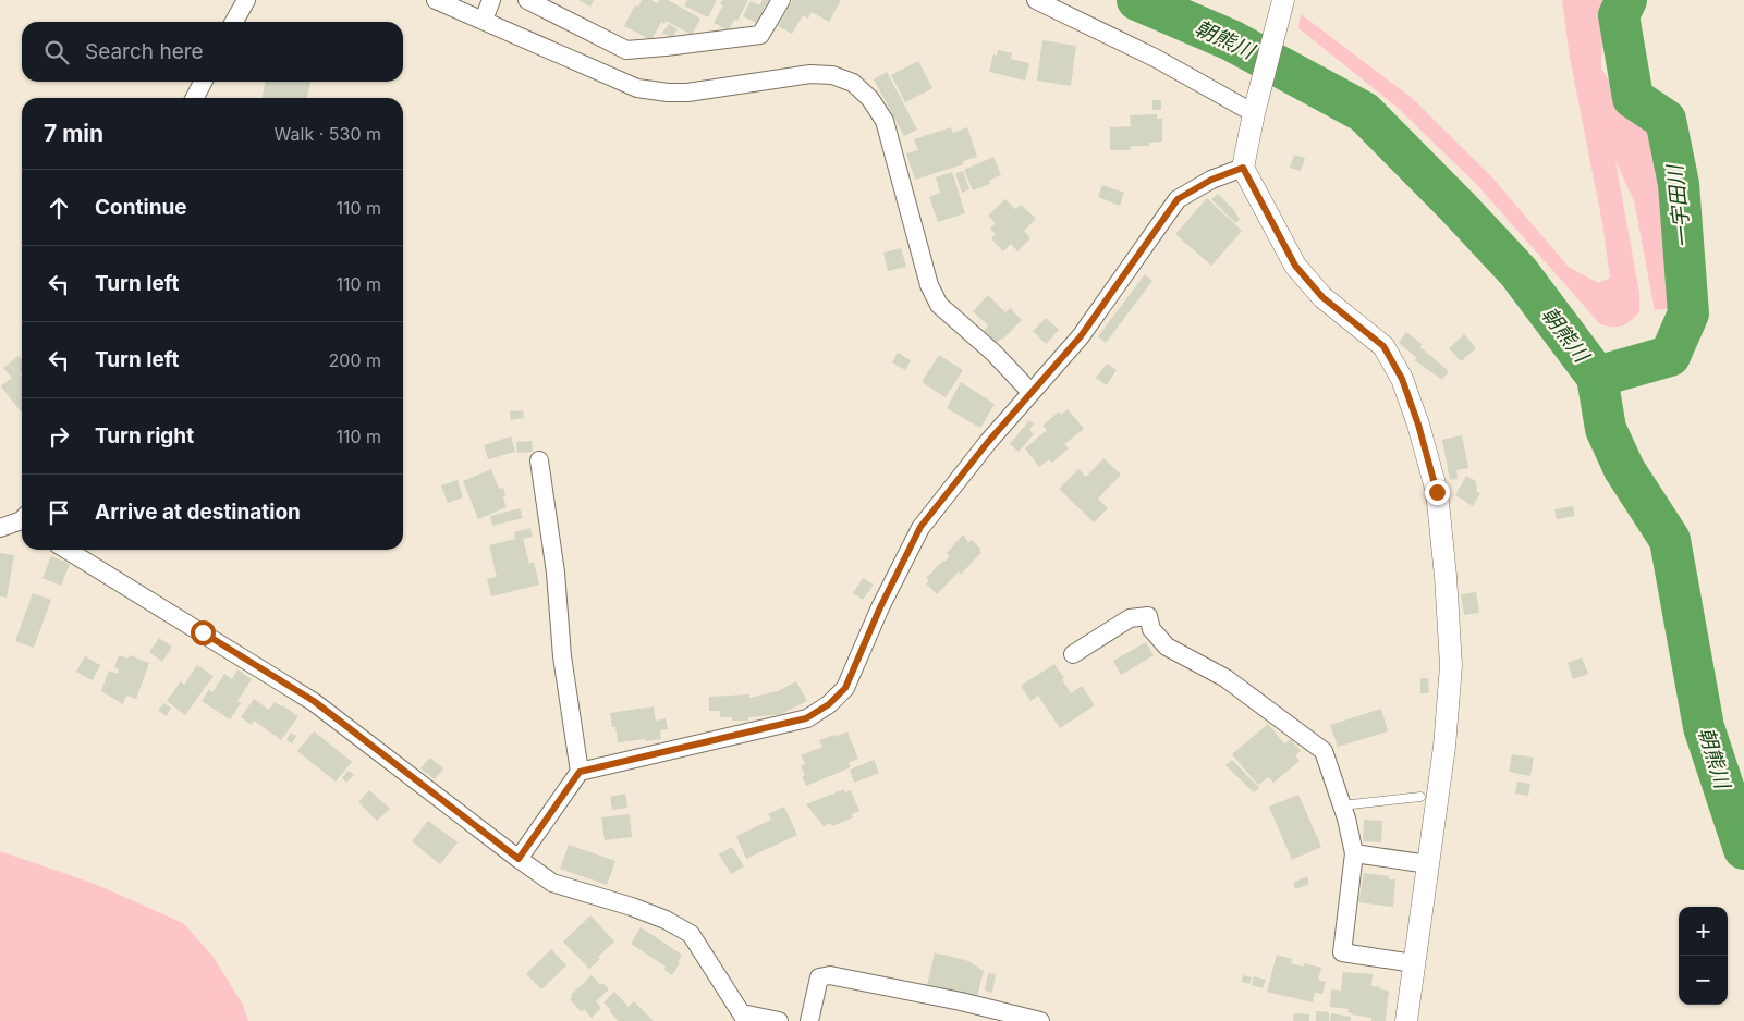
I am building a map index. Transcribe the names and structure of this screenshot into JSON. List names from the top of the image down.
{
  "water": ["朝熊川", "一宇田川"],
  "page": {
    "search": "Search here",
    "heading": ["7 min", "Walk · 530 m"],
    "list": [
      ["Continue", "110 m"],
      ["Turn left", "110 m"],
      ["Turn left", "200 m"],
      ["Turn right", "110 m"],
      "Arrive at destination"
    ],
    "map_buttons": ["+", "−"]
  }
}
